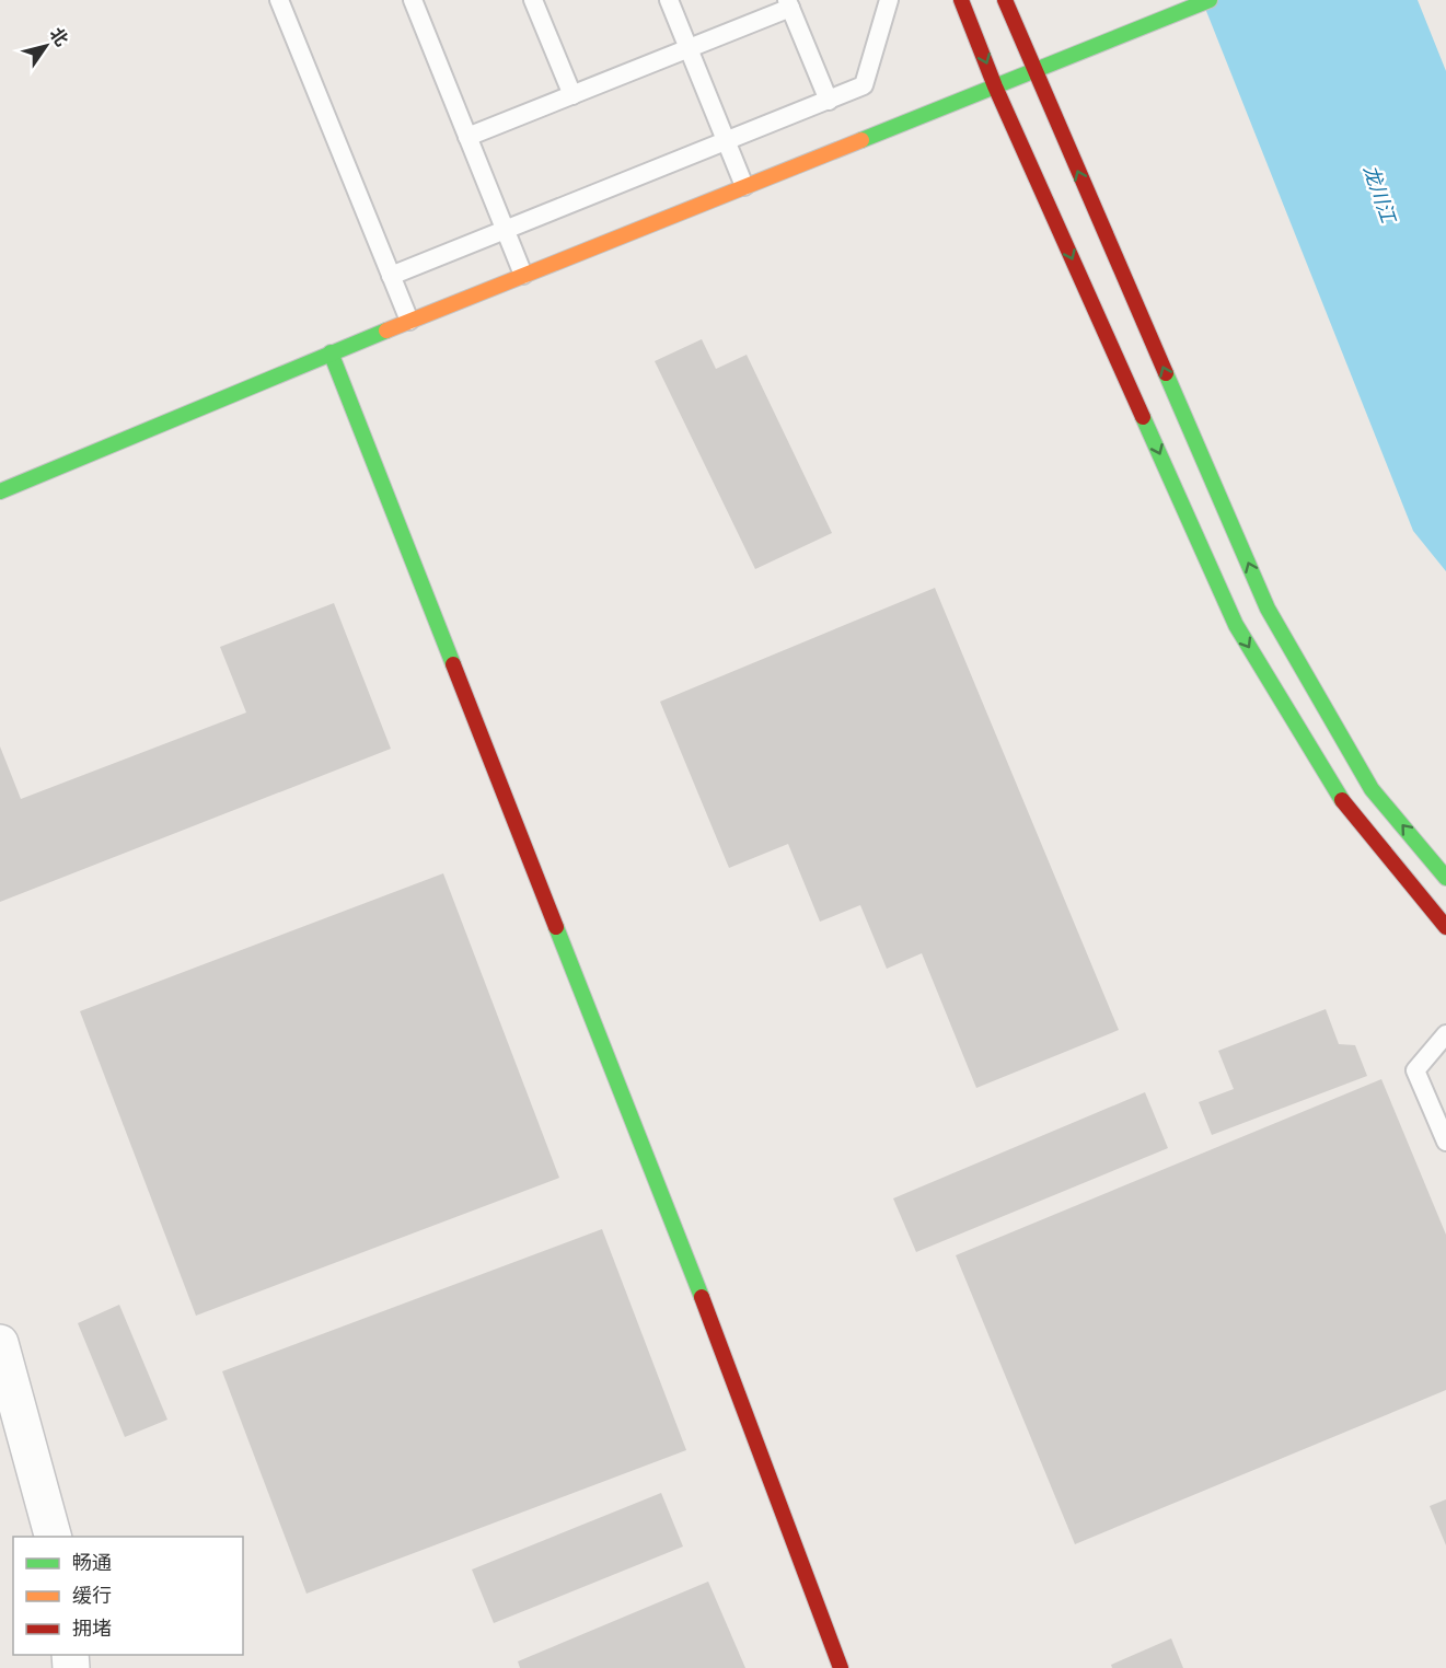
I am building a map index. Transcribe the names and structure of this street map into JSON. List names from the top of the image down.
{
  "water": ["龙川江"],
  "legend": ["畅通", "缓行", "拥堵"],
  "north": "top right"
}
